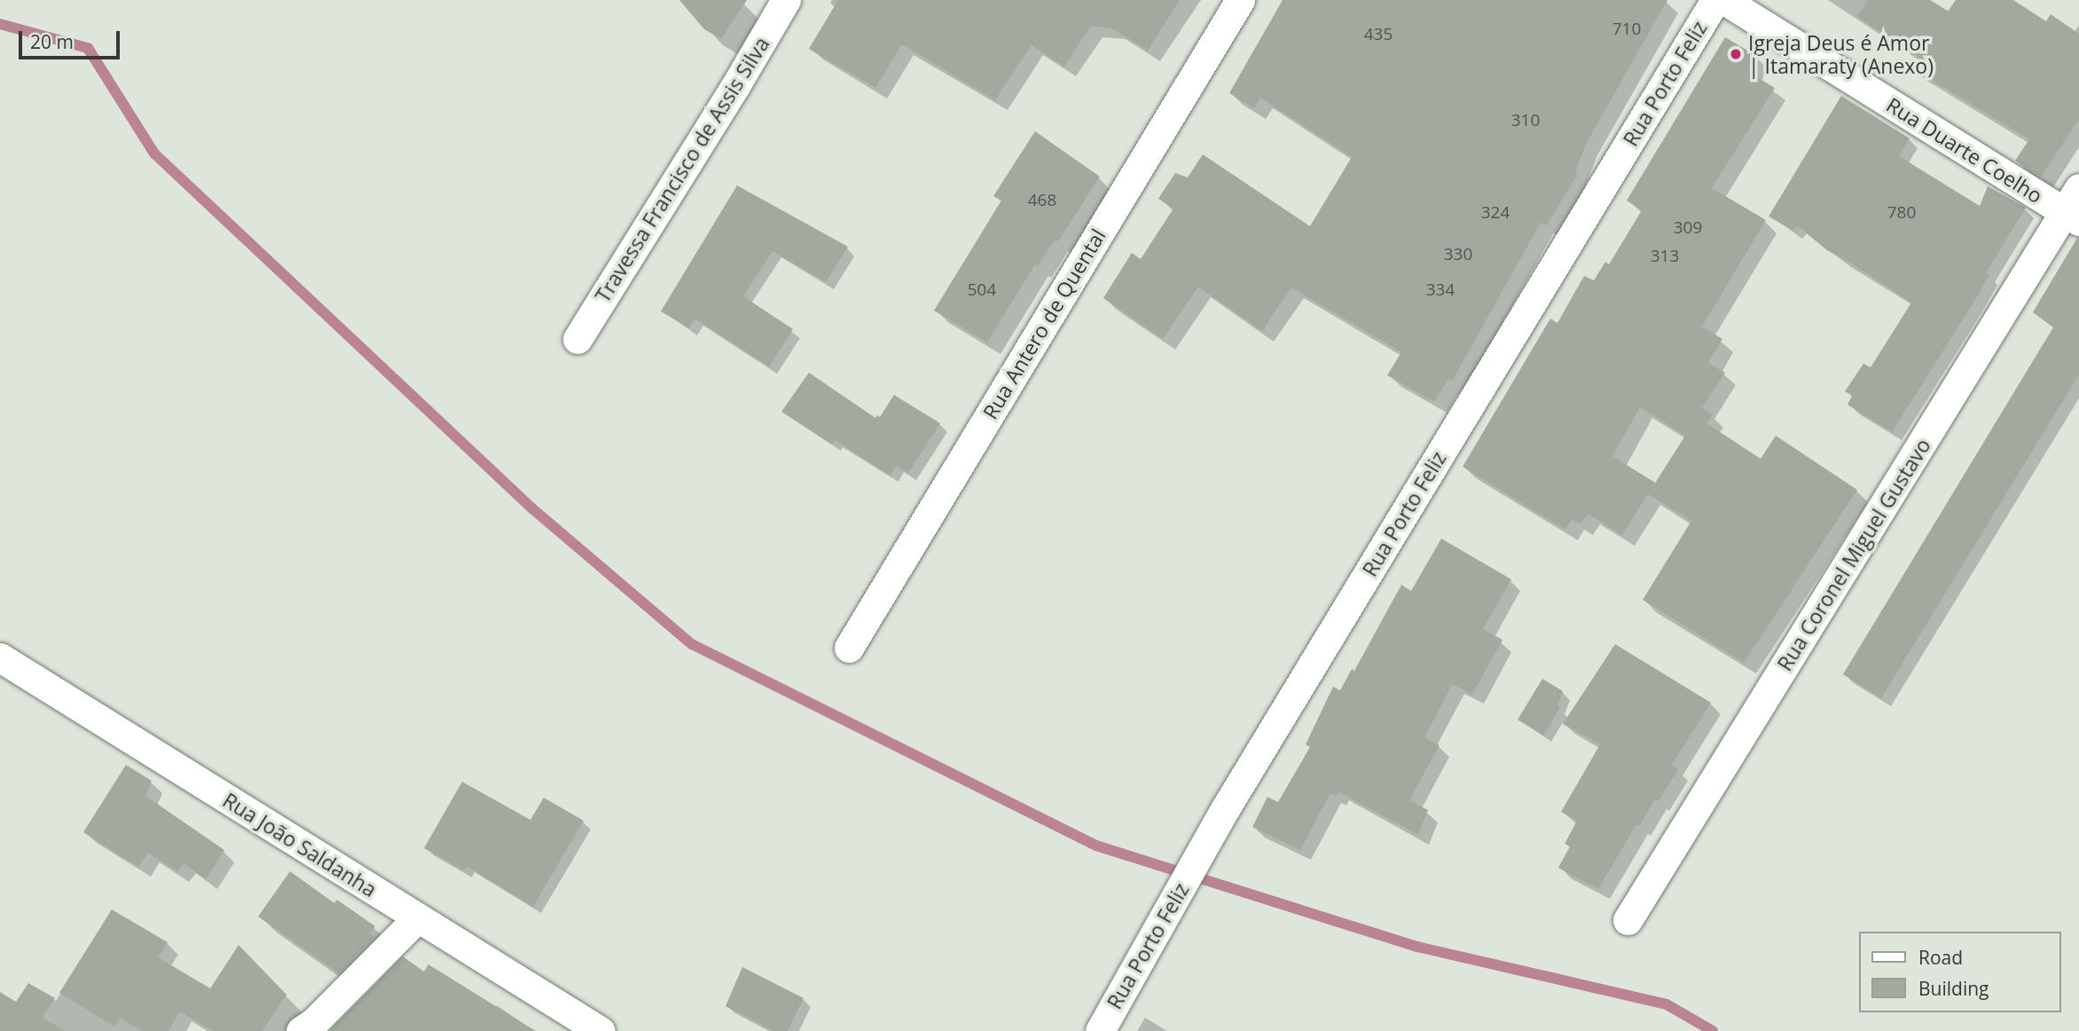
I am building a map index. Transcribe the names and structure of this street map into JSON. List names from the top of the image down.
{
  "streets": {
    "street": [
      "Rua Porto Feliz",
      "Rua Duarte Coelho",
      "Travessa Francisco de Assis Silva",
      "Rua Antero de Quental",
      "Rua Coronel Miguel Gustavo",
      "Rua João Saldanha"
    ]
  },
  "crossings": [
    ["Rua Duarte Coelho", "Rua Coronel Miguel Gustavo"]
  ],
  "places": ["Igreja Deus é Amor | Itamaraty (Anexo)"],
  "house_numbers": [
    "710",
    "435",
    "310",
    "468",
    "324",
    "780",
    "309",
    "330",
    "313",
    "504",
    "334"
  ],
  "legend": ["Road", "Building"],
  "scale_bar": "20 m"
}
